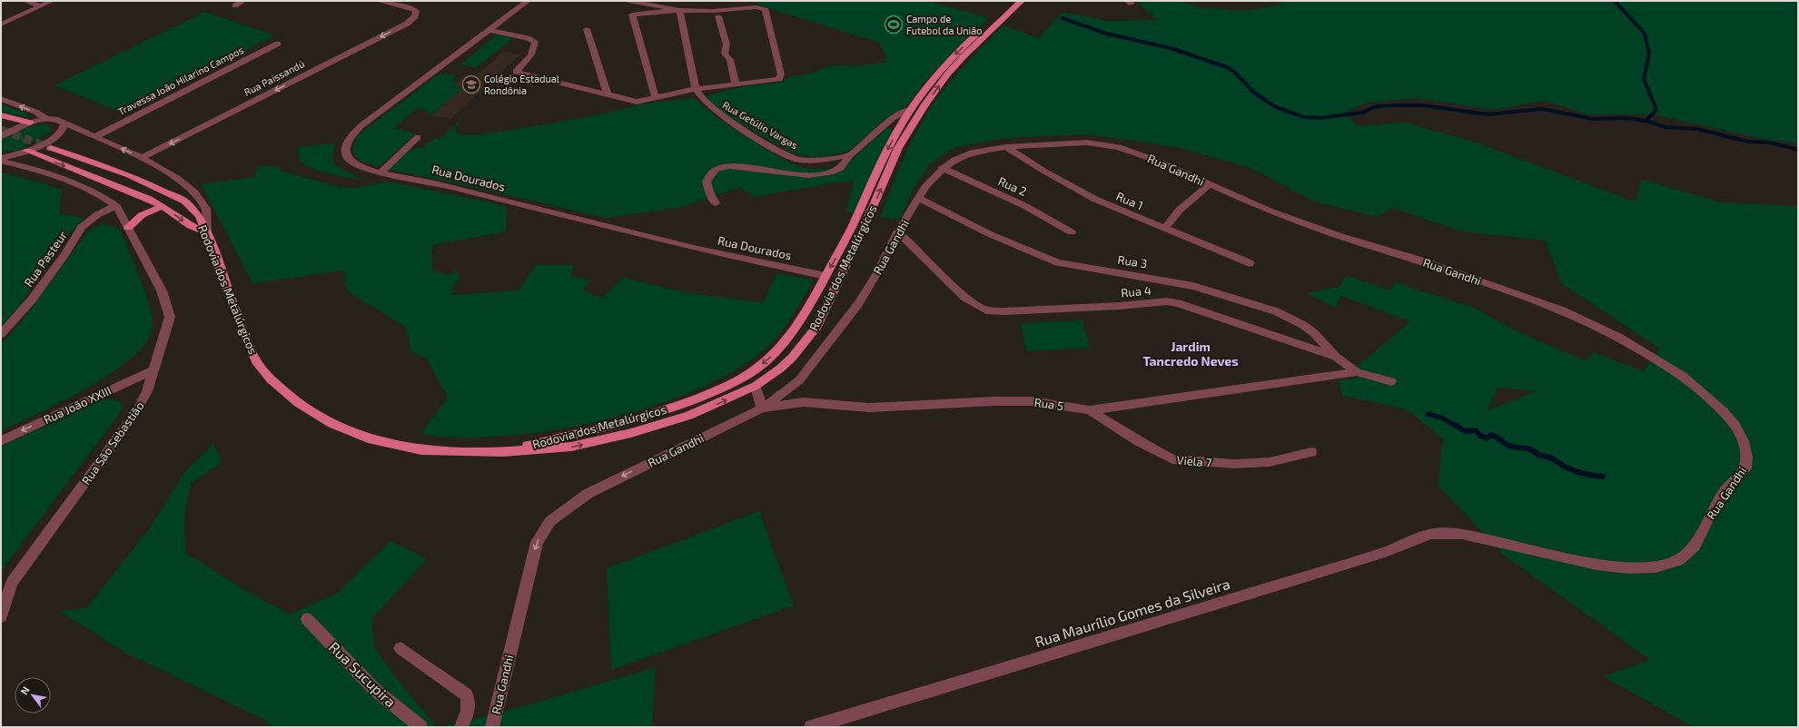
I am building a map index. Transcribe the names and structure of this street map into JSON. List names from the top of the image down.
{
  "streets": {
    "main road": ["Rodovia dos Metalúrgicos"],
    "street": [
      "Rua Paissandú",
      "Travessa João Hilarino Campos",
      "Rua Getúlio Vargas",
      "Rua Gandhi",
      "Rua Dourados",
      "Rua 2",
      "Rua 1",
      "Rua Pasteur",
      "Rua 3",
      "Rua 4",
      "Rua 5",
      "Rua João XXIII",
      "Rua São Sebastião",
      "Viela 7",
      "Rua Maurílio Gomes da Silveira",
      "Rua Sucupira"
    ]
  },
  "crossings": [
    ["Rua Gandhi", "Rua 2"],
    ["Rua Gandhi", "Rua 1"],
    ["Rua Gandhi", "Rua 3"],
    ["Rua Gandhi", "Rua 4"],
    ["Rua Gandhi", "Rua 5"],
    ["Rua Gandhi", "Rua Maurílio Gomes da Silveira"],
    ["Rua Dourados", "Rodovia dos Metalúrgicos"],
    ["Rua Pasteur", "Rua São Sebastião"],
    ["Rua 3", "Rua 4"],
    ["Rua 4", "Rua 5"],
    ["Rua 5", "Viela 7"],
    ["Rua João XXIII", "Rua São Sebastião"]
  ],
  "one_way": ["Rua Paissandú", "Rua João XXIII"],
  "districts": ["Jardim Tancredo Neves"],
  "places": {
    "sports": ["Campo de Futebol da União"],
    "school or university": ["Colégio Estadual Rondônia"]
  },
  "north": "top left"
}
